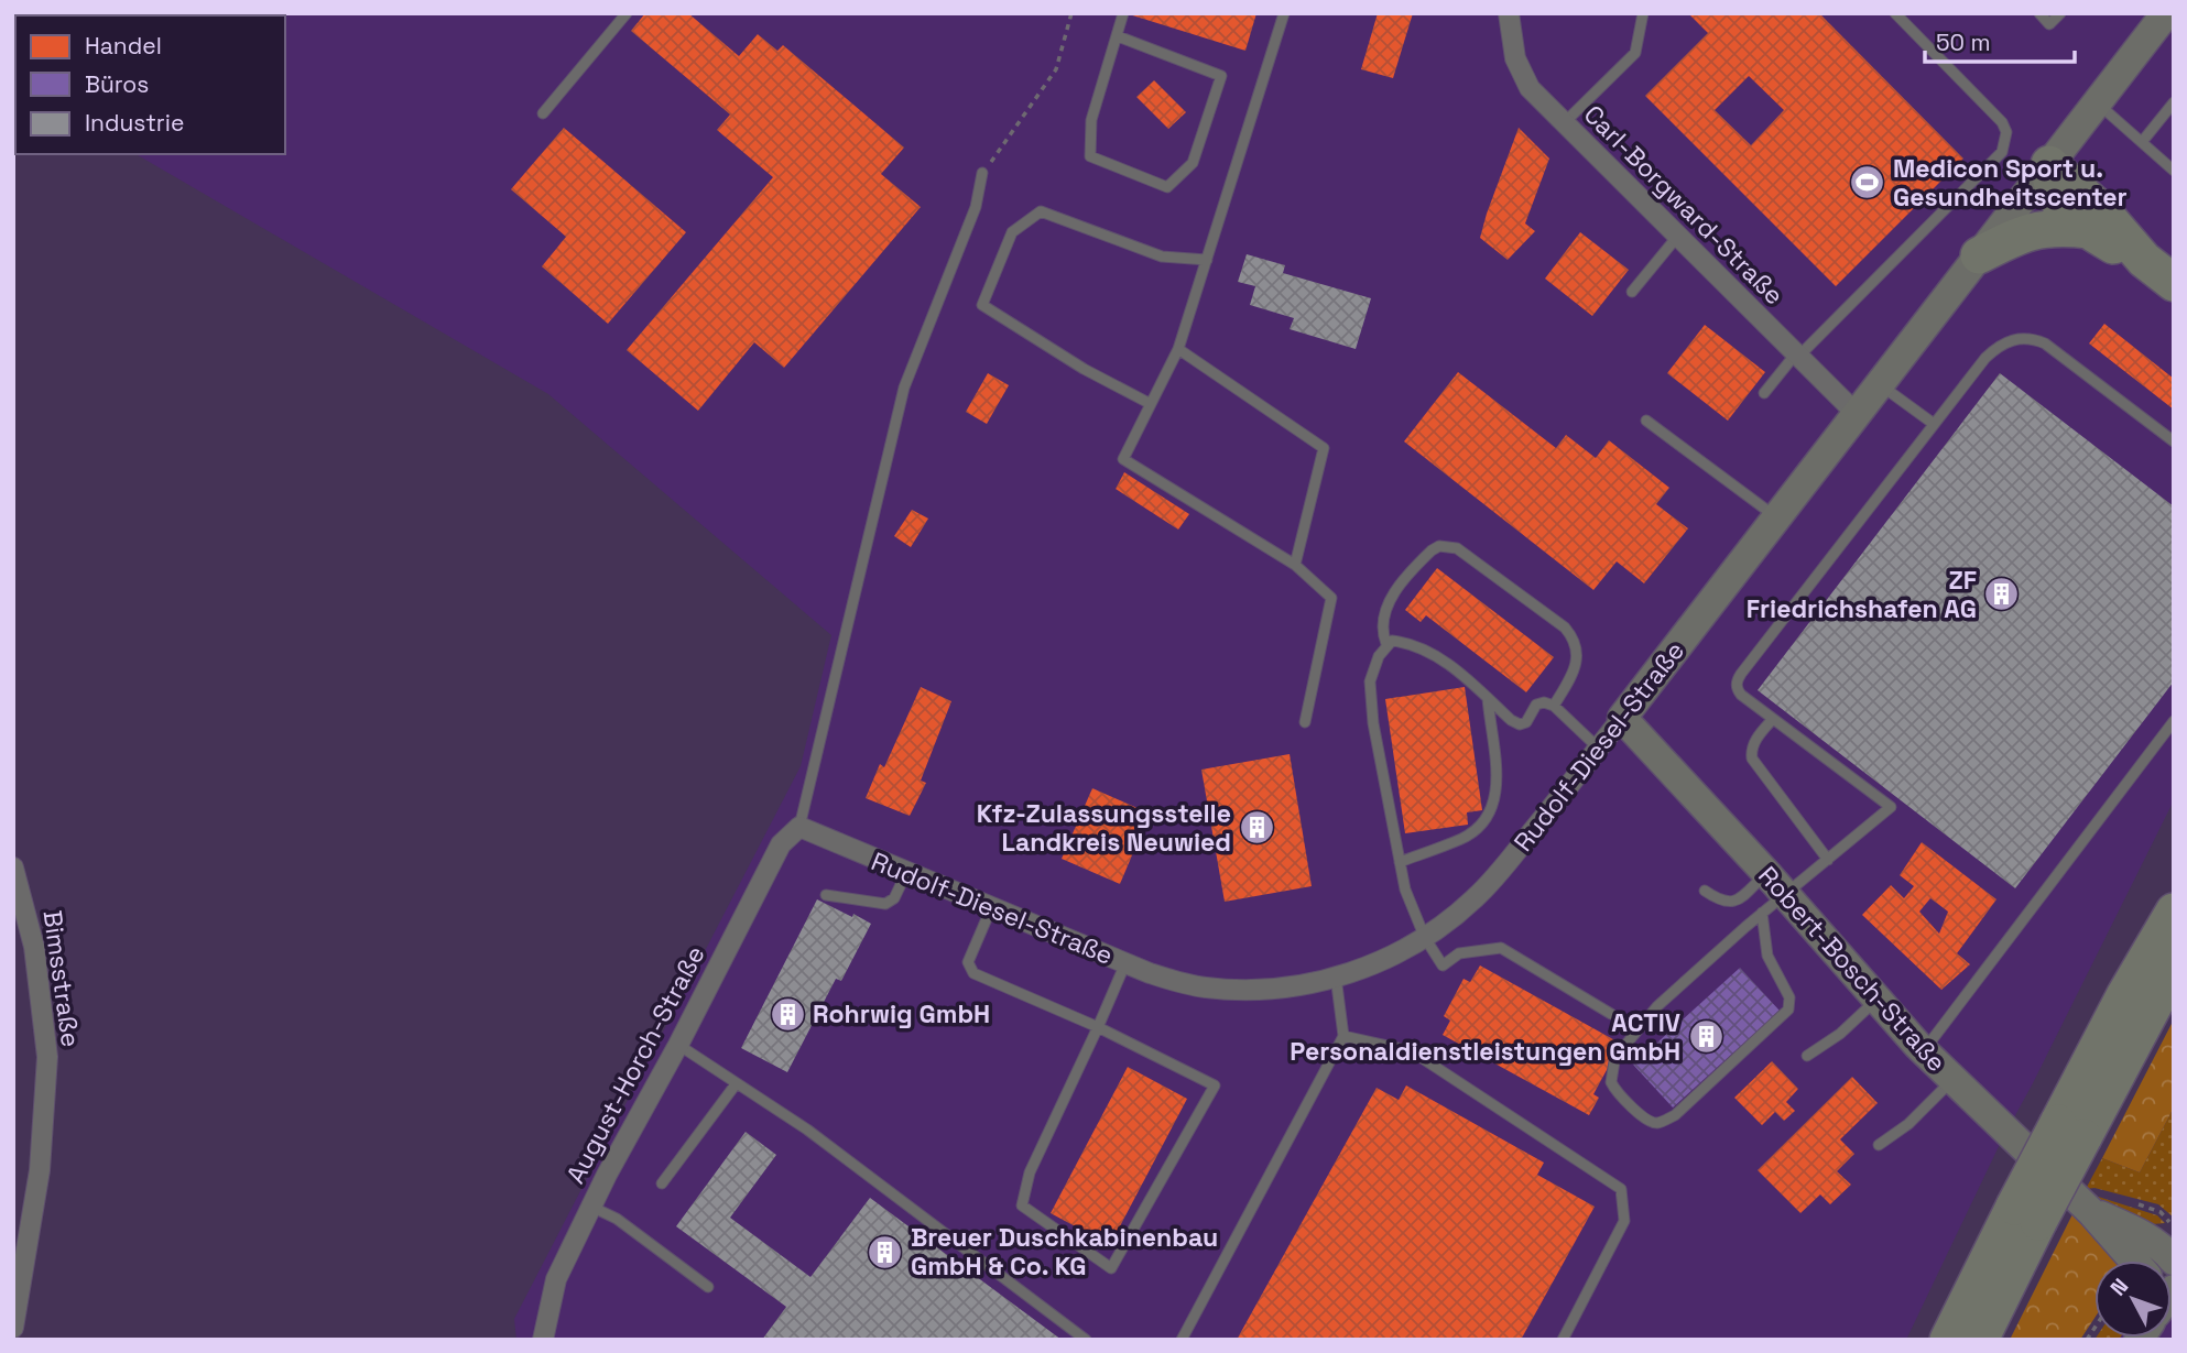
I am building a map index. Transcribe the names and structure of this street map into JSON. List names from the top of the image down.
{
  "streets": {
    "street": [
      "Carl-Borgward-Straße",
      "Rudolf-Diesel-Straße",
      "Robert-Bosch-Straße",
      "Bimsstraße",
      "August-Horch-Straße"
    ]
  },
  "crossings": [
    ["Carl-Borgward-Straße", "Rudolf-Diesel-Straße"],
    ["Rudolf-Diesel-Straße", "Robert-Bosch-Straße"],
    ["Rudolf-Diesel-Straße", "August-Horch-Straße"]
  ],
  "places": {
    "sports": ["Medicon Sport u. Gesundheitscenter"],
    "building": [
      "ZF Friedrichshafen AG",
      "Kfz-Zulassungsstelle Landkreis Neuwied",
      "Rohrwig GmbH",
      "ACTIV Personaldienstleistungen GmbH",
      "Breuer Duschkabinenbau GmbH & Co. KG"
    ]
  },
  "legend": ["Handel", "Büros", "Industrie"],
  "scale_bar": "50 m",
  "north": "top left"
}
